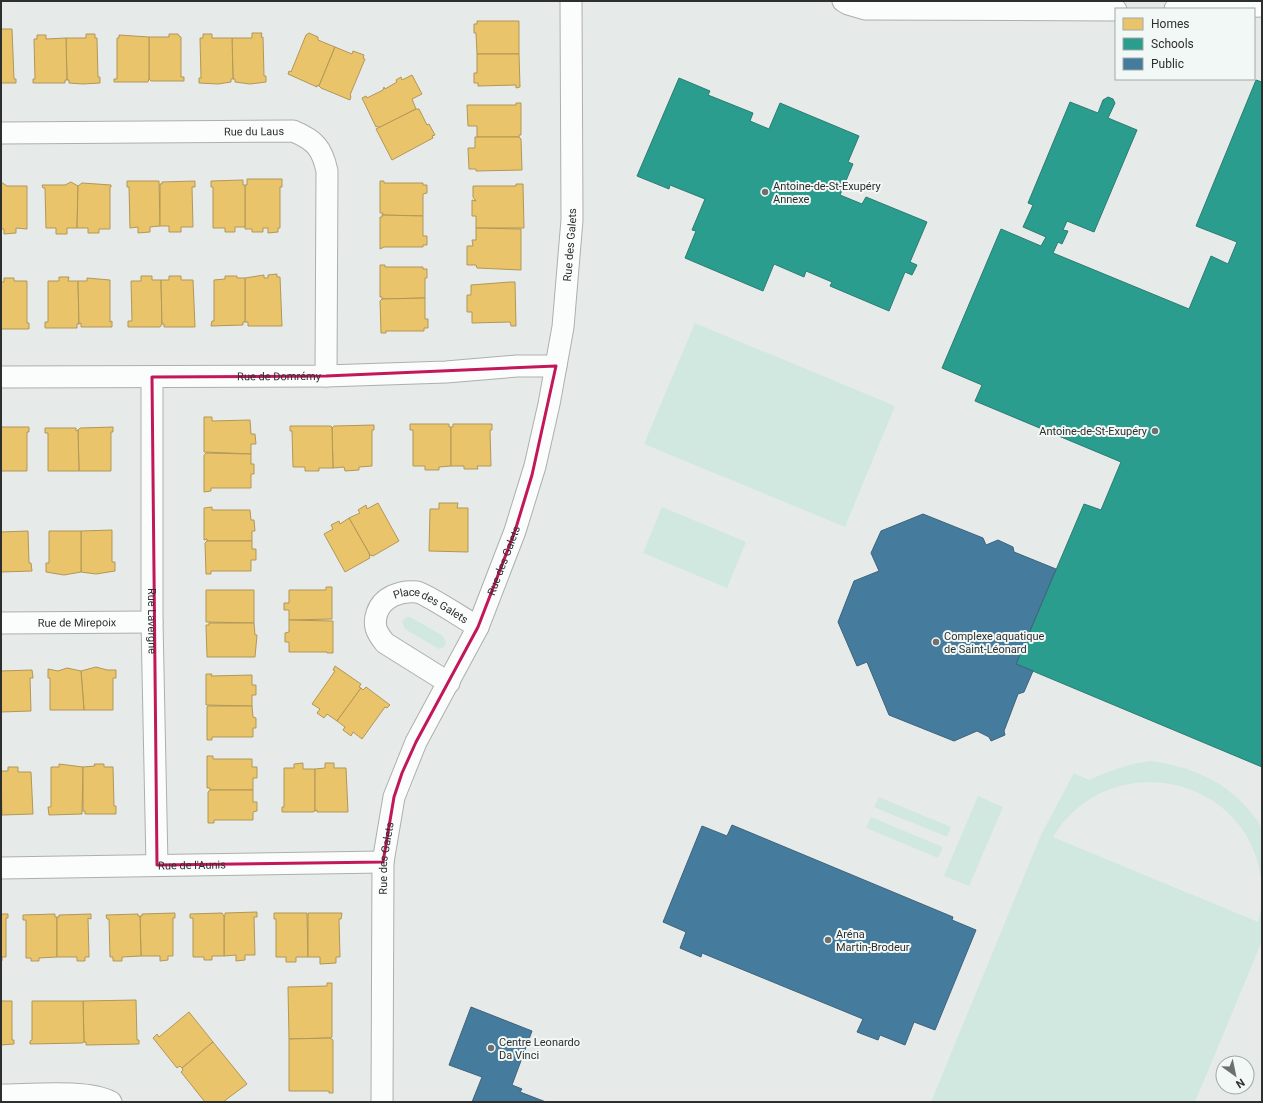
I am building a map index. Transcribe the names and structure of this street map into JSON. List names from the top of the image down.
{
  "streets": {
    "street": [
      "Rue du Laus",
      "Rue des Galets",
      "Rue de Domrémy",
      "Place des Galets",
      "Rue Lavergne",
      "Rue de Mirepoix",
      "Rue de l'Aunis"
    ]
  },
  "crossings": [
    ["Rue du Laus", "Rue de Domrémy"],
    ["Rue des Galets", "Rue de Domrémy"],
    ["Rue des Galets", "Place des Galets"],
    ["Rue des Galets", "Rue de l'Aunis"],
    ["Rue de Domrémy", "Rue Lavergne"],
    ["Rue Lavergne", "Rue de Mirepoix"],
    ["Rue Lavergne", "Rue de l'Aunis"]
  ],
  "places": [
    "Antoine-de-St-Exupéry Annexe",
    "Antoine-de-St-Exupéry",
    "Complexe aquatique de Saint-Léonard",
    "Aréna Martin-Brodeur",
    "Centre Leonardo Da Vinci"
  ],
  "legend": ["Homes", "Schools", "Public"],
  "north": "bottom right"
}
